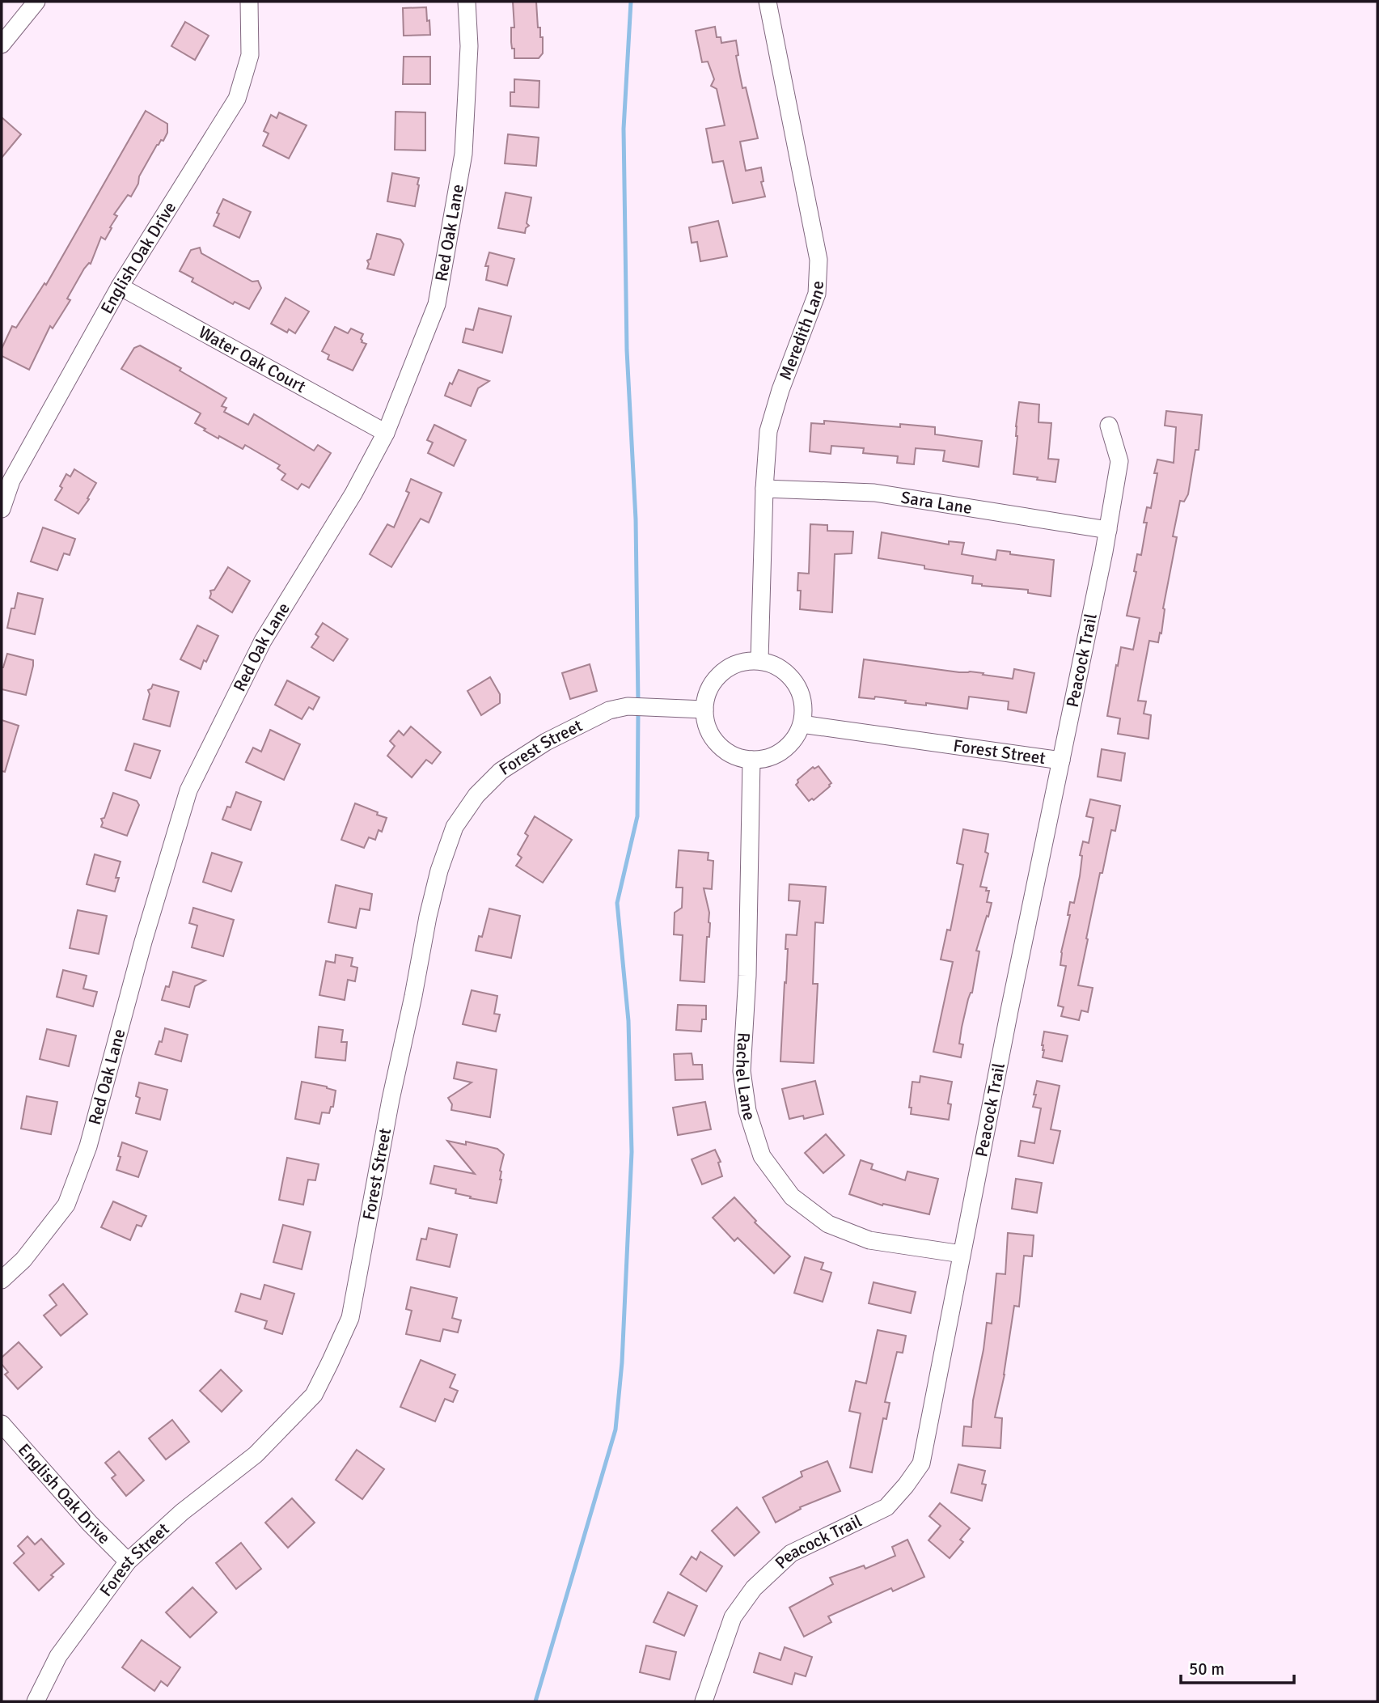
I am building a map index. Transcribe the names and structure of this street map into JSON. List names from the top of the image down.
{
  "streets": {
    "street": [
      "Red Oak Lane",
      "English Oak Drive",
      "Meredith Lane",
      "Water Oak Court",
      "Sara Lane",
      "Peacock Trail",
      "Forest Street",
      "Rachel Lane"
    ]
  },
  "crossings": [
    ["Red Oak Lane", "Water Oak Court"],
    ["English Oak Drive", "Water Oak Court"],
    ["English Oak Drive", "Forest Street"],
    ["Meredith Lane", "Sara Lane"],
    ["Meredith Lane", "Forest Street"],
    ["Meredith Lane", "Rachel Lane"],
    ["Sara Lane", "Peacock Trail"],
    ["Peacock Trail", "Forest Street"],
    ["Peacock Trail", "Rachel Lane"],
    ["Forest Street", "Rachel Lane"]
  ],
  "scale_bar": "50 m"
}
